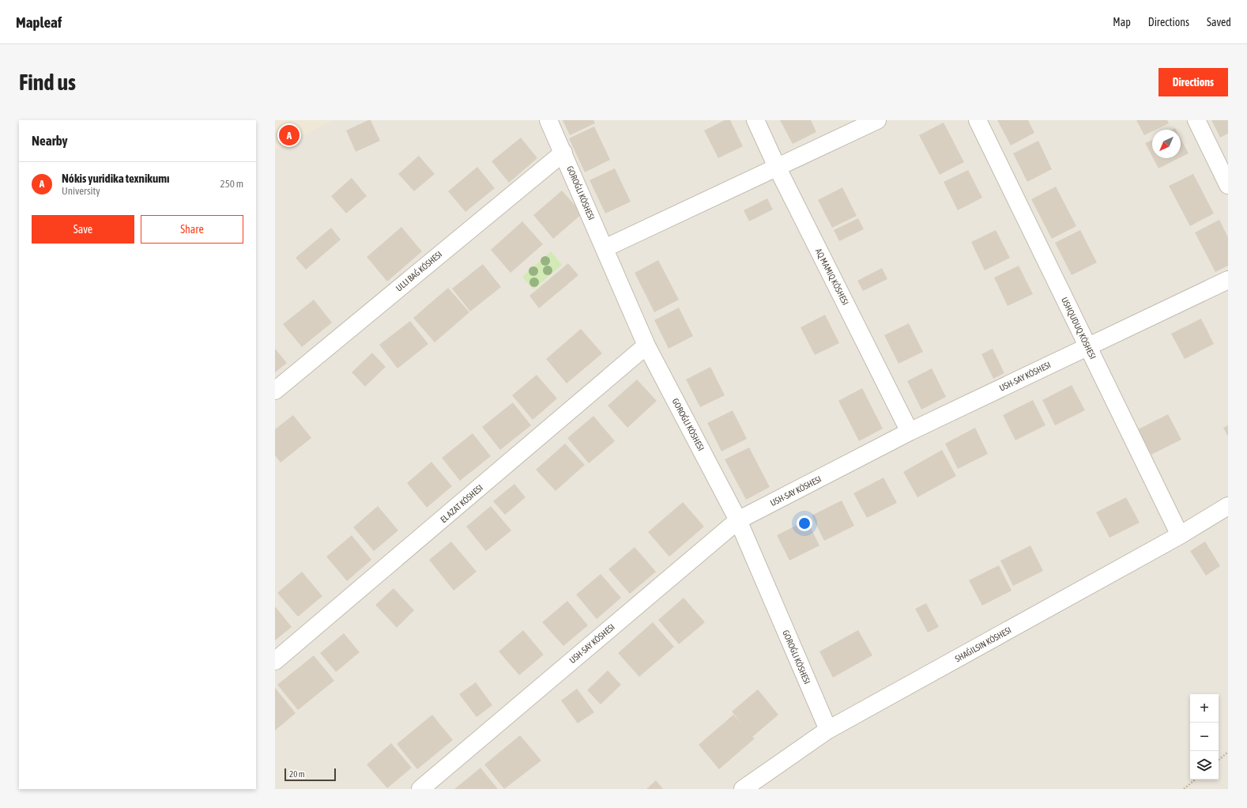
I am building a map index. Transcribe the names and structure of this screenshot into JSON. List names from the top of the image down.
{
  "streets": {
    "street": ["USHQUDUQ KÓSHESI", "USH-SAY KÓSHESI", "EL AZAT KÓSHESI"]
  },
  "crossings": [
    ["USHQUDUQ KÓSHESI", "USH-SAY KÓSHESI"]
  ],
  "scale_bar": "20 m",
  "north": "bottom left",
  "page": {
    "header": "Mapleaf",
    "nav": ["Map", "Directions", "Saved"],
    "buttons": [
      "Directions",
      ["Save", "Share"]
    ],
    "title": "Find us",
    "heading": "Nearby",
    "pins": "A",
    "list": [
      {
        "mark": "A",
        "name": "Nókis yuridika texnikumı",
        "note": "University",
        "value": "250 m"
      }
    ],
    "map_buttons": ["+", "−"],
    "scale": "20 m"
  }
}
